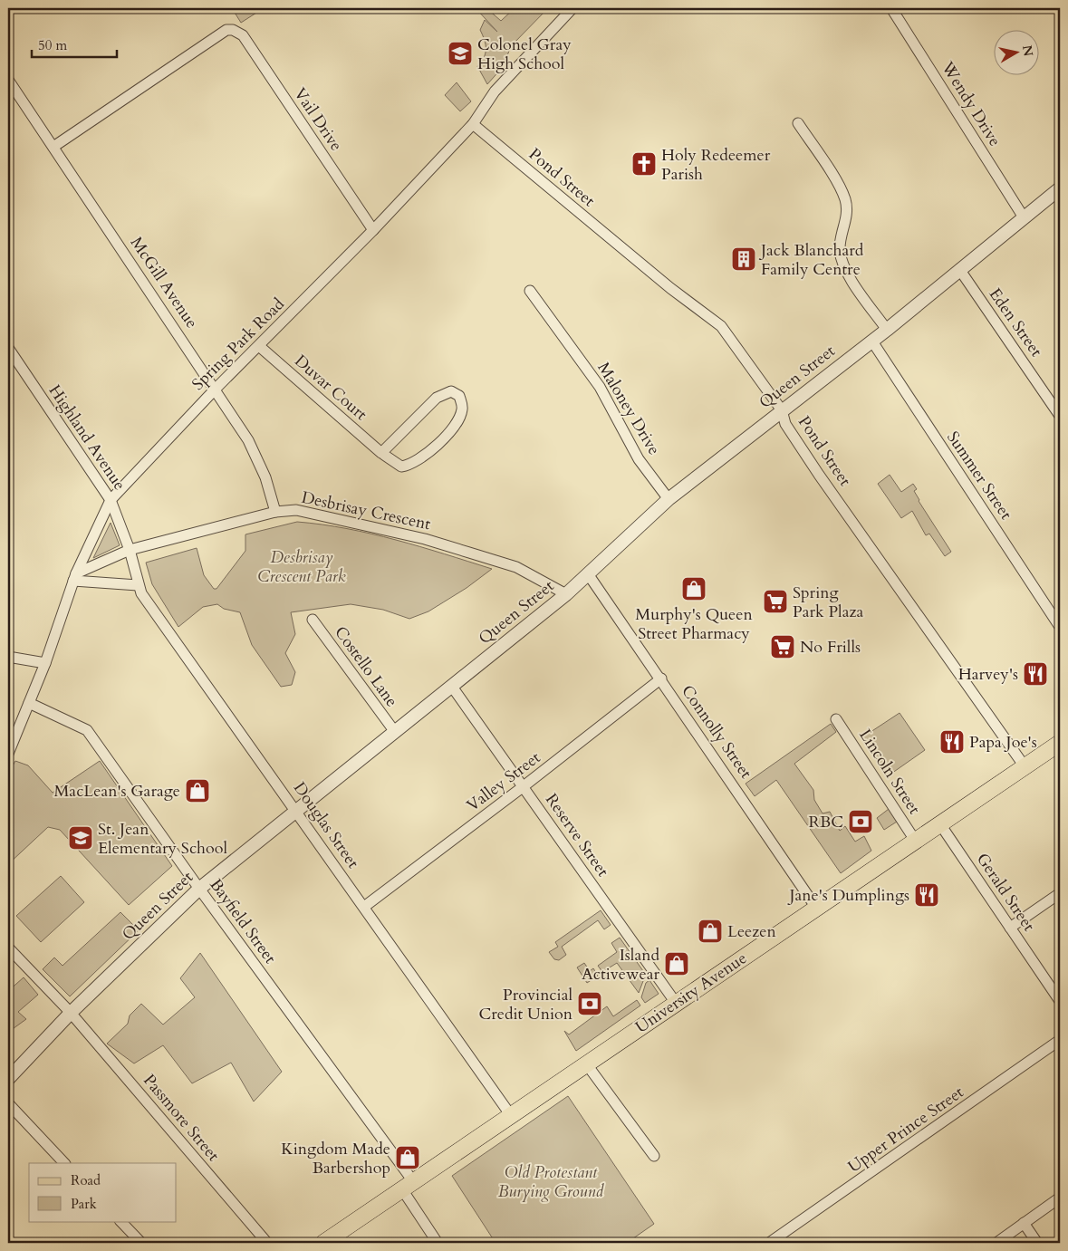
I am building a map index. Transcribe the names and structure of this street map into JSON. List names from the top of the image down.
{
  "streets": {
    "main road": ["University Avenue"],
    "street": [
      "Wendy Drive",
      "Vail Drive",
      "Pond Street",
      "McGill Avenue",
      "Eden Street",
      "Spring Park Road",
      "Queen Street",
      "Duvar Court",
      "Maloney Drive",
      "Highland Avenue",
      "Summer Street",
      "Desbrisay Crescent",
      "Costello Lane",
      "Connolly Street",
      "Lincoln Street",
      "Valley Street",
      "Douglas Street",
      "Reserve Street",
      "Gerald Street",
      "Bayfield Street",
      "Passmore Street",
      "Upper Prince Street"
    ]
  },
  "crossings": [
    ["Wendy Drive", "Queen Street"],
    ["Vail Drive", "McGill Avenue"],
    ["Vail Drive", "Spring Park Road"],
    ["Pond Street", "Spring Park Road"],
    ["Pond Street", "Queen Street"],
    ["Pond Street", "University Avenue"],
    ["McGill Avenue", "Spring Park Road"],
    ["McGill Avenue", "Desbrisay Crescent"],
    ["Eden Street", "Queen Street"],
    ["Spring Park Road", "Duvar Court"],
    ["Spring Park Road", "Highland Avenue"],
    ["Spring Park Road", "Desbrisay Crescent"],
    ["Spring Park Road", "Bayfield Street"],
    ["Queen Street", "Maloney Drive"],
    ["Queen Street", "Summer Street"],
    ["Queen Street", "Desbrisay Crescent"],
    ["Queen Street", "Costello Lane"],
    ["Queen Street", "Connolly Street"],
    ["Queen Street", "Douglas Street"],
    ["Queen Street", "Reserve Street"],
    ["Queen Street", "Bayfield Street"],
    ["Queen Street", "Passmore Street"],
    ["Highland Avenue", "Desbrisay Crescent"],
    ["Highland Avenue", "Douglas Street"],
    ["Desbrisay Crescent", "Douglas Street"],
    ["Connolly Street", "Valley Street"],
    ["Connolly Street", "University Avenue"],
    ["Lincoln Street", "University Avenue"],
    ["Valley Street", "Douglas Street"],
    ["Valley Street", "Reserve Street"],
    ["Douglas Street", "University Avenue"],
    ["Reserve Street", "University Avenue"],
    ["Gerald Street", "University Avenue"],
    ["Bayfield Street", "University Avenue"]
  ],
  "parks": ["Desbrisay Crescent Park", "Old Protestant Burying Ground"],
  "places": {
    "school or university": ["Colonel Gray High School", "St. Jean Elementary School"],
    "church": ["Holy Redeemer Parish"],
    "building": ["Jack Blanchard Family Centre"],
    "shop": [
      "Murphy's Queen Street Pharmacy",
      "MacLean's Garage",
      "Leezen",
      "Island Activewear",
      "Kingdom Made Barbershop"
    ],
    "supermarket": ["Spring Park Plaza", "No Frills"],
    "restaurant": ["Harvey's", "Papa Joe's", "Jane's Dumplings"],
    "bank": ["RBC", "Provincial Credit Union"]
  },
  "legend": ["Road", "Park"],
  "scale_bar": "50 m",
  "north": "right"
}
